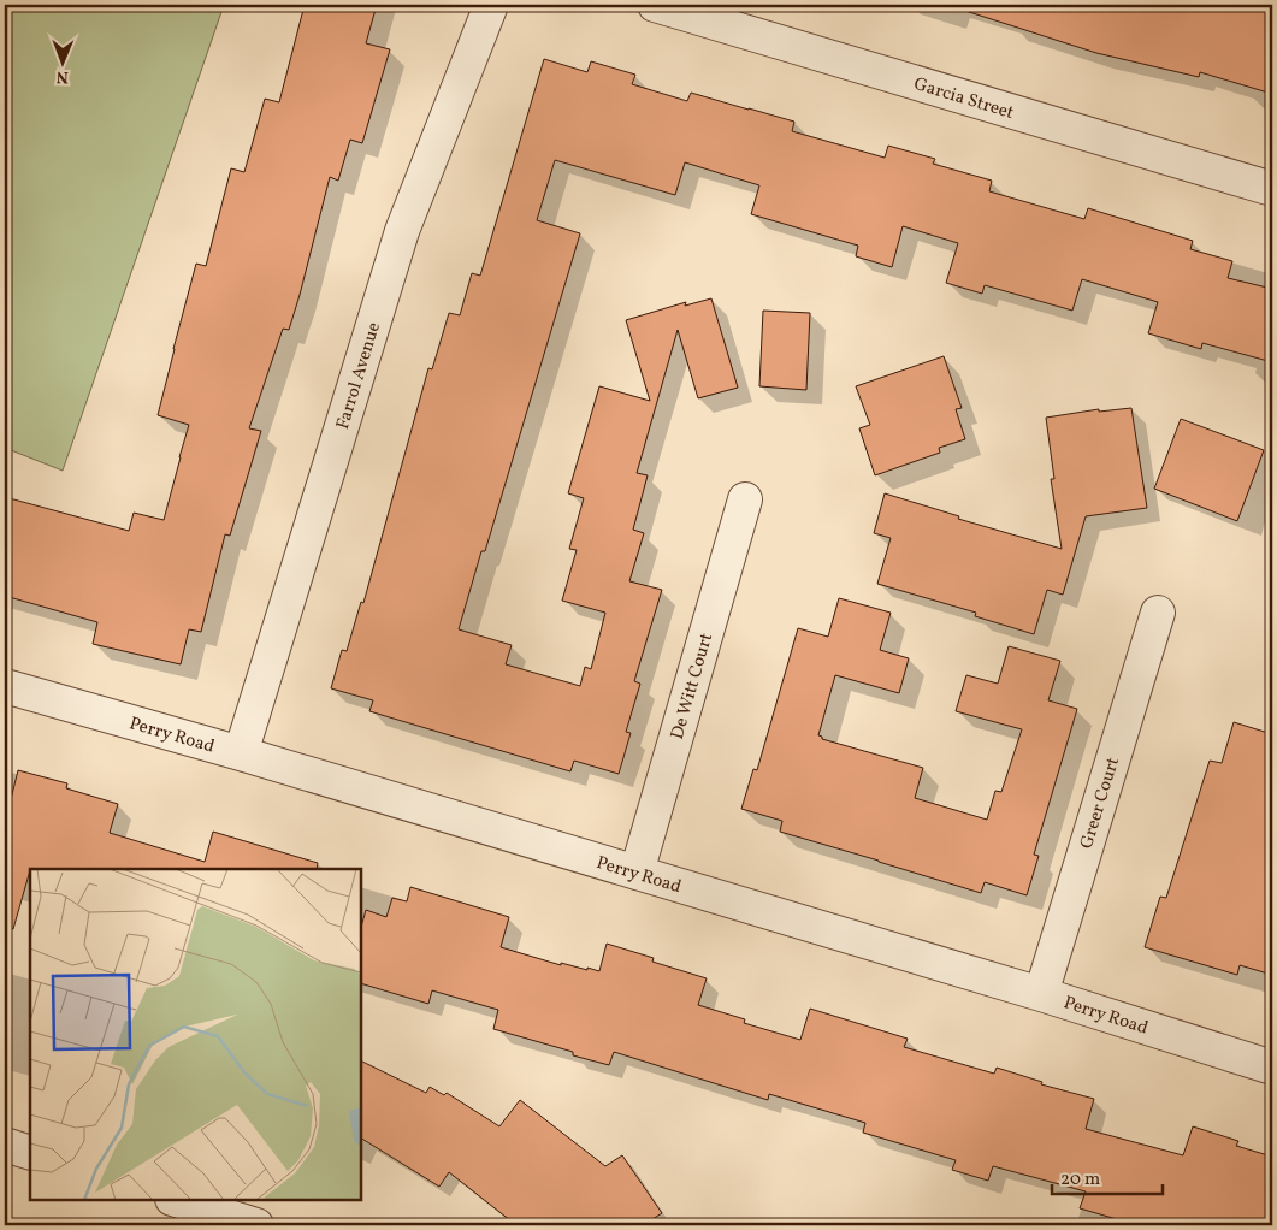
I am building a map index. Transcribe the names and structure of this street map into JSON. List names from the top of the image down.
{
  "streets": {
    "street": [
      "Garcia Street",
      "Farrol Avenue",
      "De Witt Court",
      "Perry Road",
      "Greer Court"
    ]
  },
  "crossings": [
    ["Farrol Avenue", "Perry Road"],
    ["De Witt Court", "Perry Road"],
    ["Perry Road", "Greer Court"]
  ],
  "scale_bar": "20 m",
  "north": "bottom"
}
